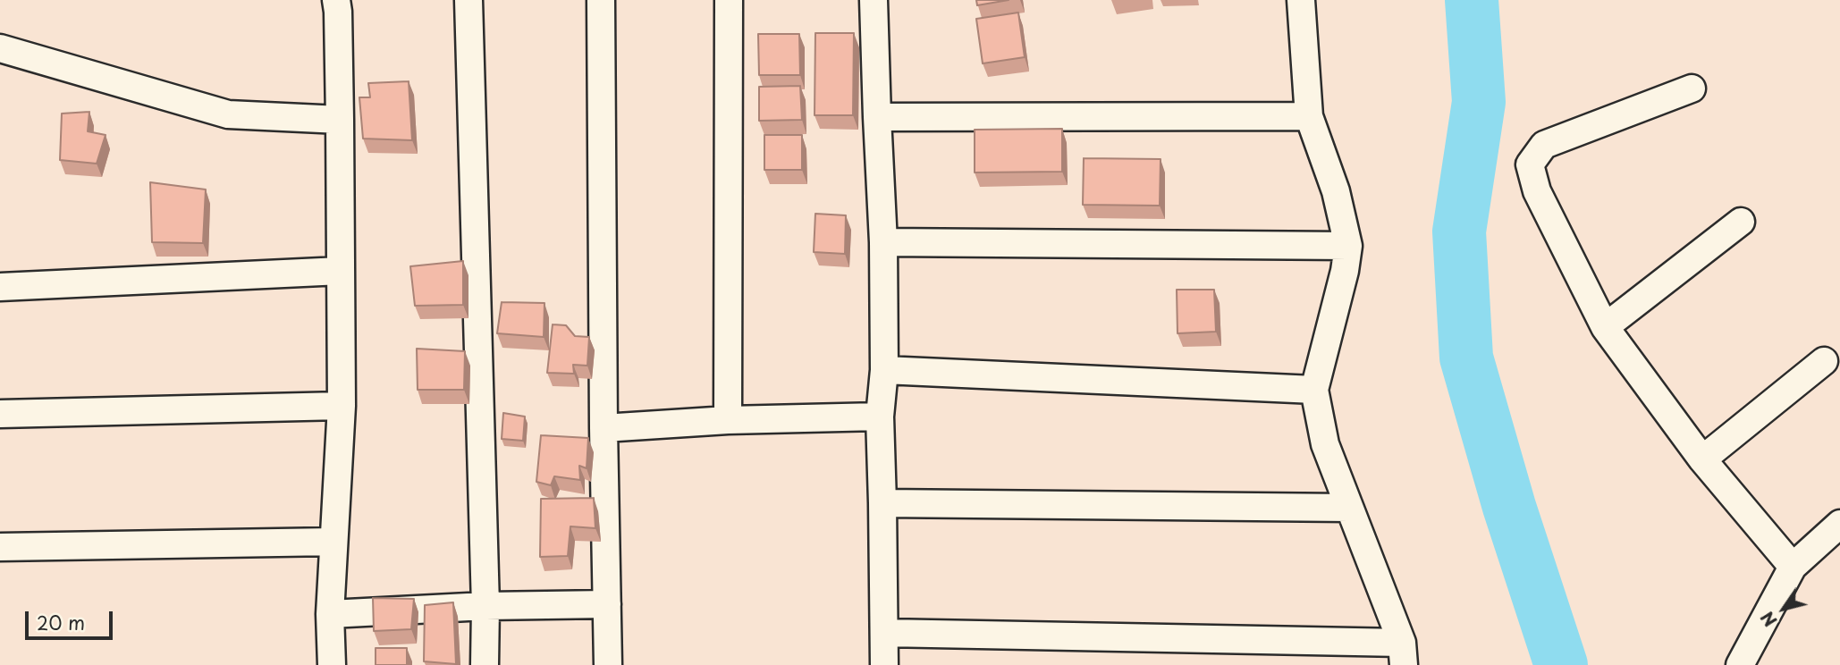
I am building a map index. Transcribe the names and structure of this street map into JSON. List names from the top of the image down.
{
  "scale_bar": "20 m",
  "north": "bottom left"
}
